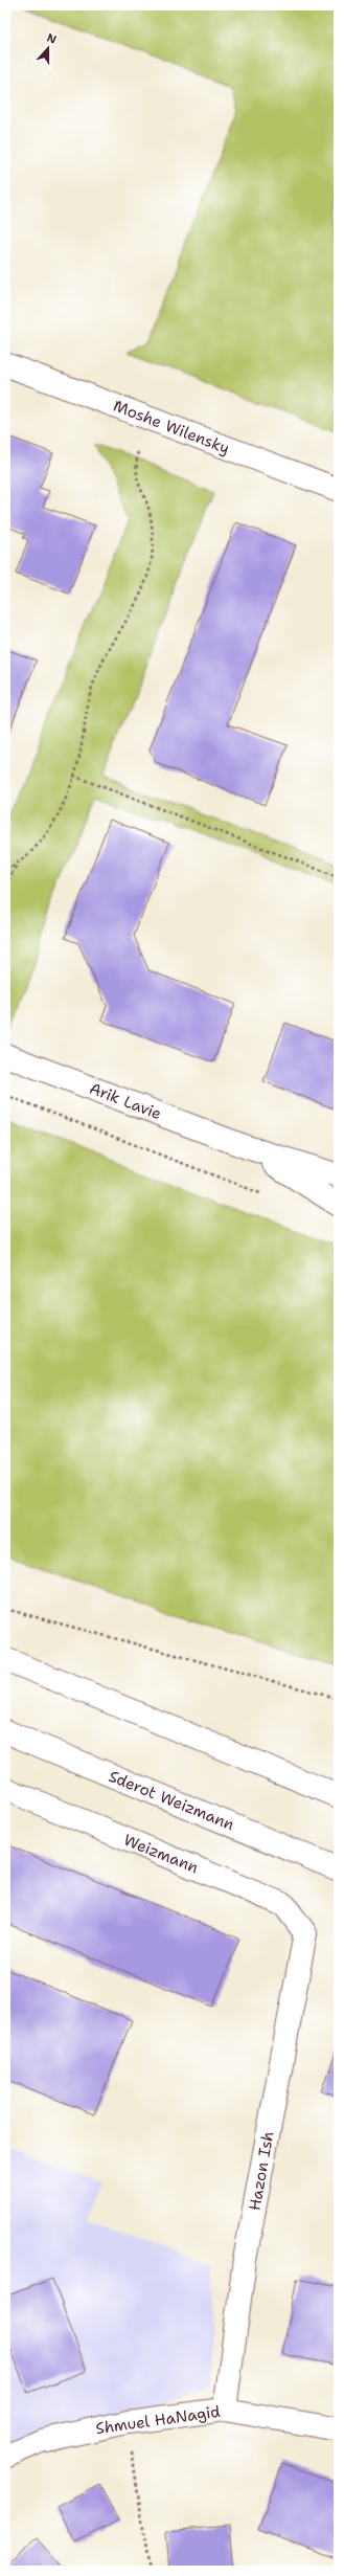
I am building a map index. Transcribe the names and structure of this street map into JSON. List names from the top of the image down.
{
  "streets": {
    "street": [
      "Moshe Wilensky",
      "Arik Lavie",
      "Sderot Weizmann",
      "Weizmann",
      "Hazon Ish",
      "Shmuel HaNagid"
    ]
  },
  "crossings": [
    ["Weizmann", "Hazon Ish"],
    ["Hazon Ish", "Shmuel HaNagid"]
  ],
  "north": "top"
}
